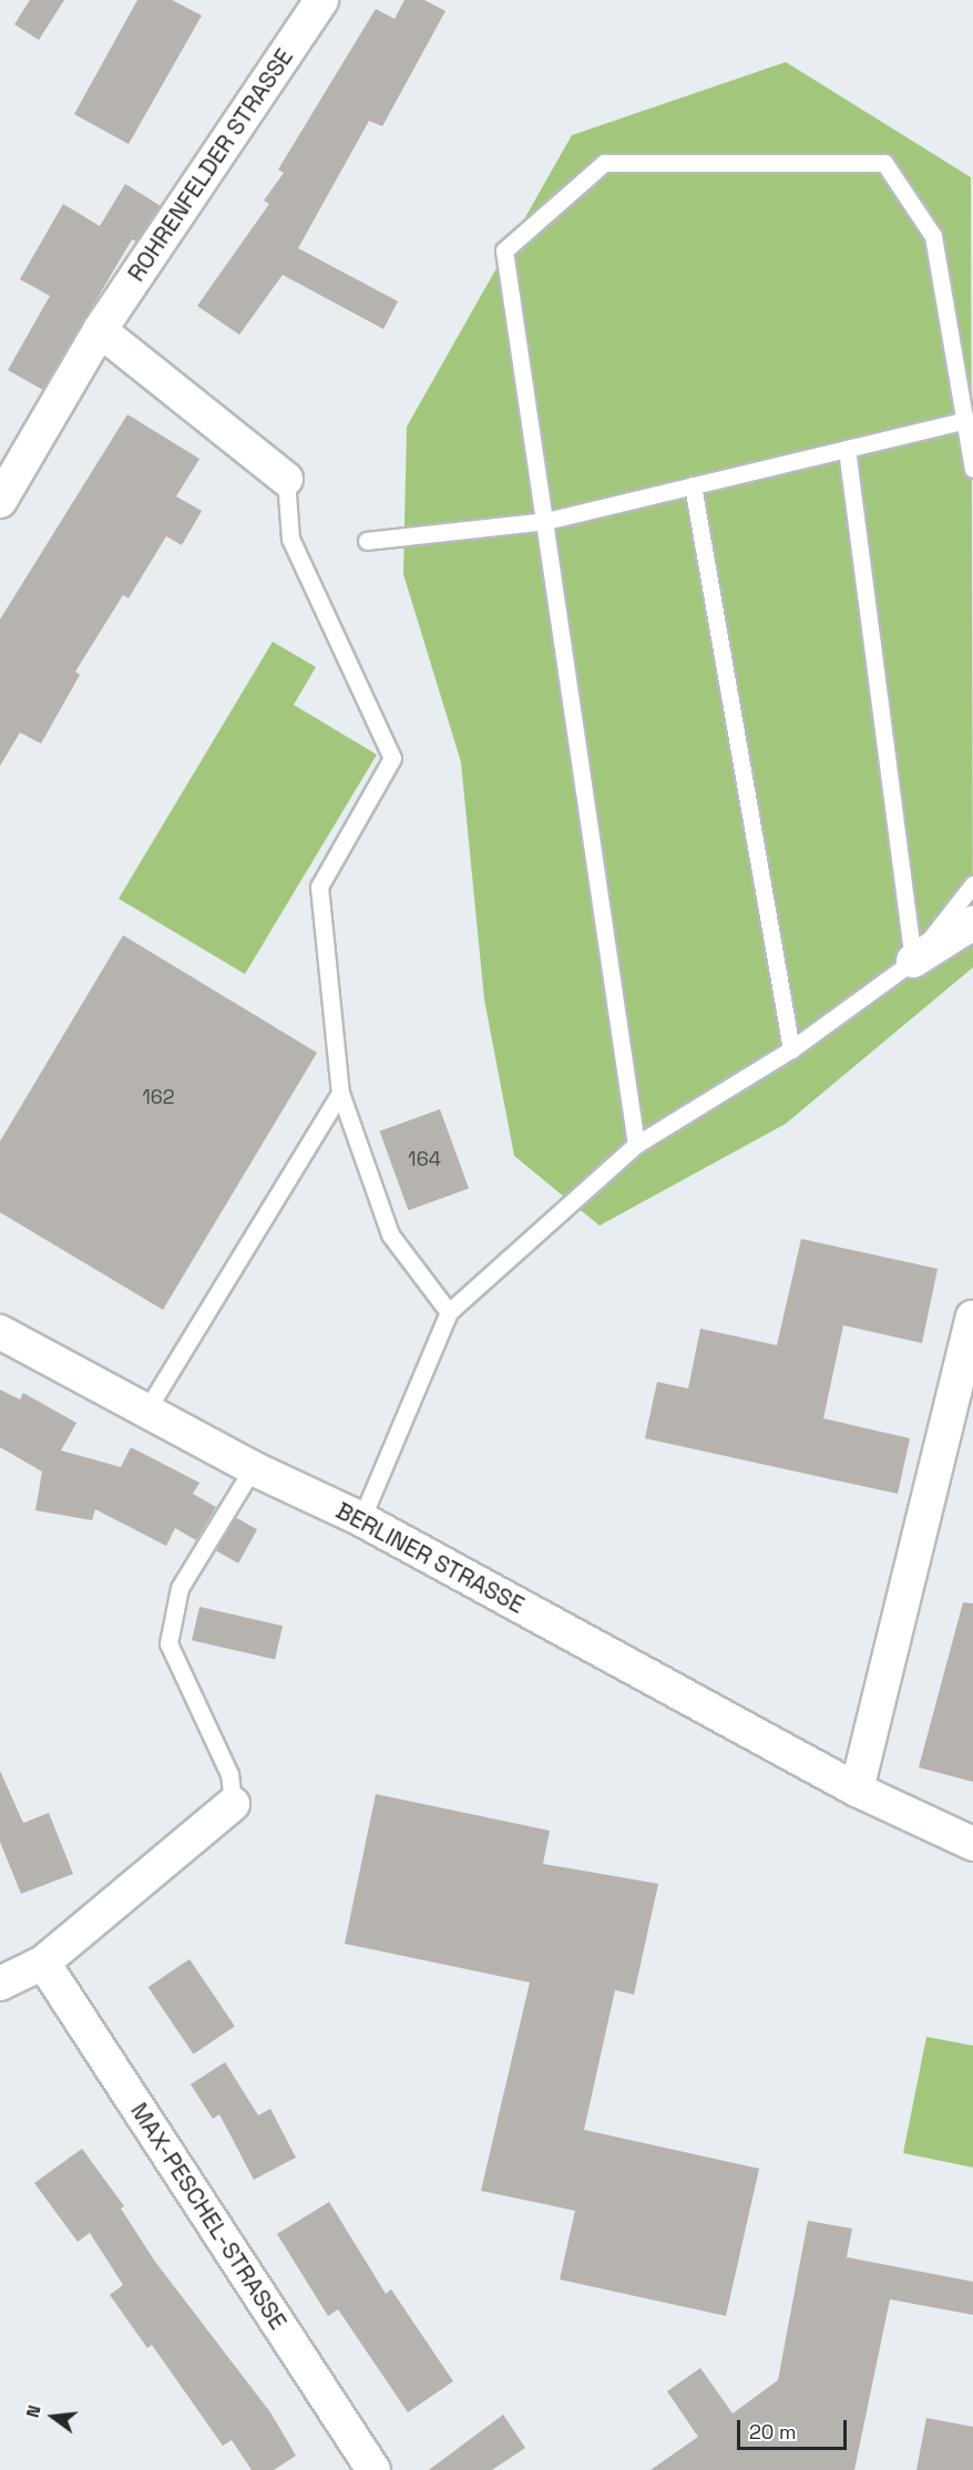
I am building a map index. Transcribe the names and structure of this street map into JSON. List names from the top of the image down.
{
  "streets": {
    "street": ["ROHRENFELDER STRASSE", "BERLINER STRASSE", "MAX-PESCHEL-STRASSE"]
  },
  "house_numbers": ["162", "164"],
  "scale_bar": "20 m",
  "north": "left"
}
